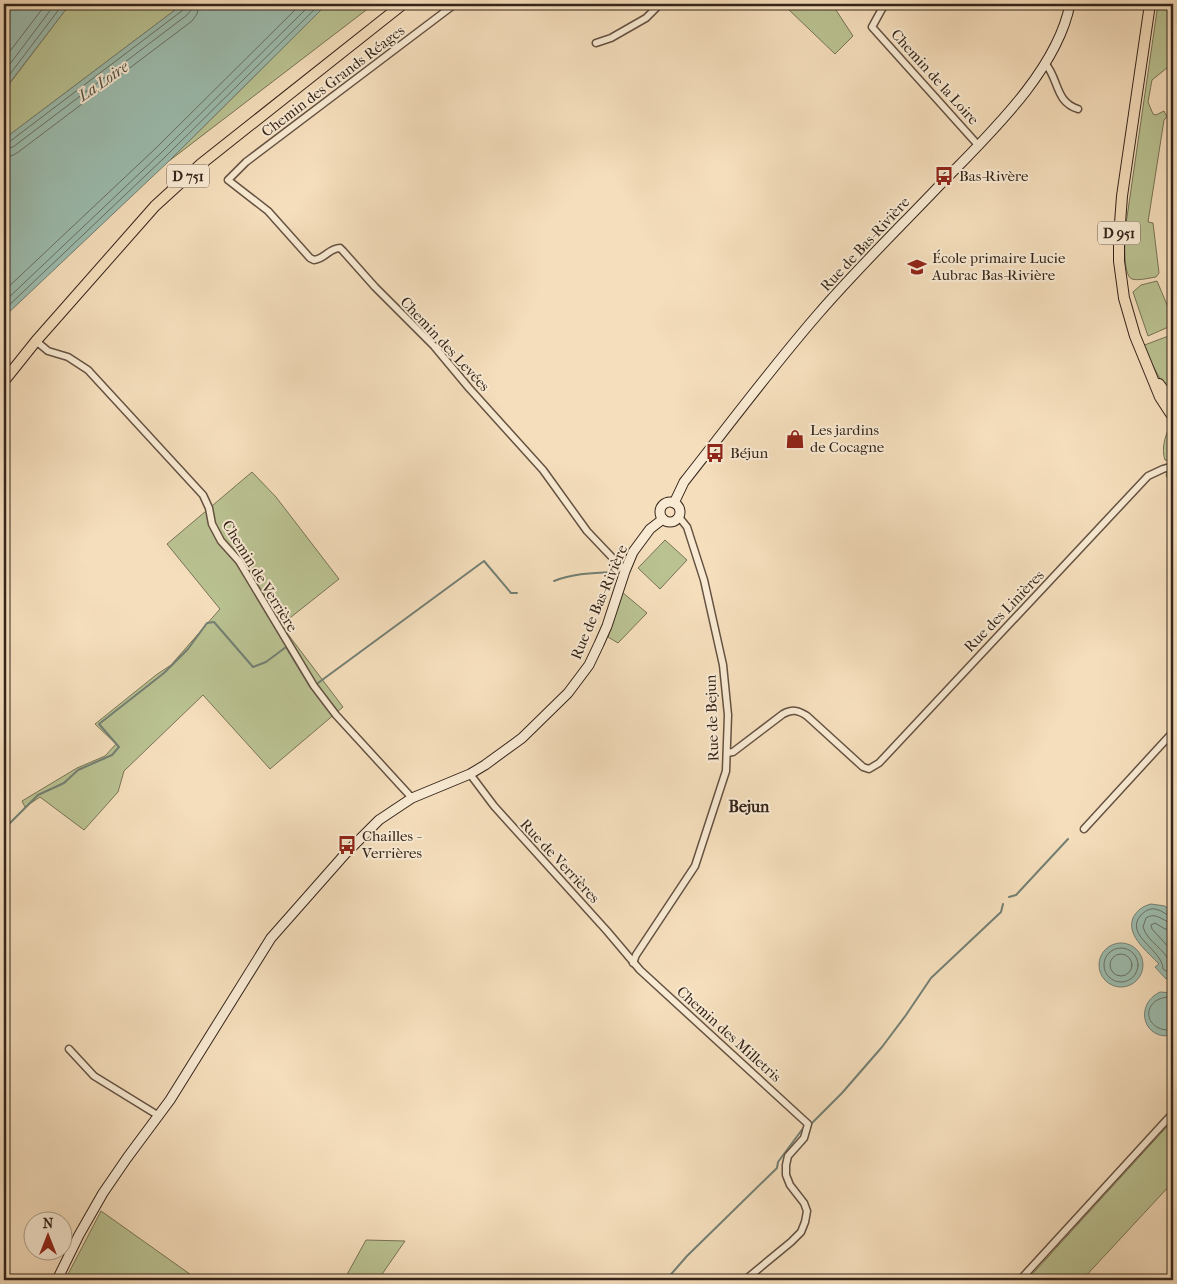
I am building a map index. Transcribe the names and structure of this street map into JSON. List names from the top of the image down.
{
  "streets": {
    "main road": ["D 751", "D 951"],
    "street": [
      "Chemin de la Loire",
      "Chemin des Grands Réages",
      "Rue de Bas-Rivière",
      "Chemin des Levées",
      "Chemin de Verrière",
      "Rue des Linières",
      "Rue de Bejun",
      "Rue de Verrières",
      "Chemin des Milletris"
    ]
  },
  "crossings": [
    ["Chemin de la Loire", "Rue de Bas-Rivière"],
    ["Chemin des Grands Réages", "Chemin des Levées"],
    ["D 751", "Chemin de Verrière"],
    ["Rue de Bas-Rivière", "Chemin des Levées"],
    ["Rue de Bas-Rivière", "Chemin de Verrière"],
    ["Rue de Bas-Rivière", "Rue de Bejun"],
    ["Rue de Bas-Rivière", "Rue de Verrières"],
    ["Rue des Linières", "Rue de Bejun"],
    ["Rue de Bejun", "Rue de Verrières"],
    ["Rue de Bejun", "Chemin des Milletris"],
    ["Rue de Verrières", "Chemin des Milletris"]
  ],
  "districts": ["Bejun"],
  "water": ["La Loire"],
  "places": {
    "bus stop": ["Bas-Rivère", "Béjun", "Chailles - Verrières"],
    "school or university": ["École primaire Lucie Aubrac Bas-Rivière"],
    "shop": ["Les jardins de Cocagne"]
  },
  "north": "top"
}
